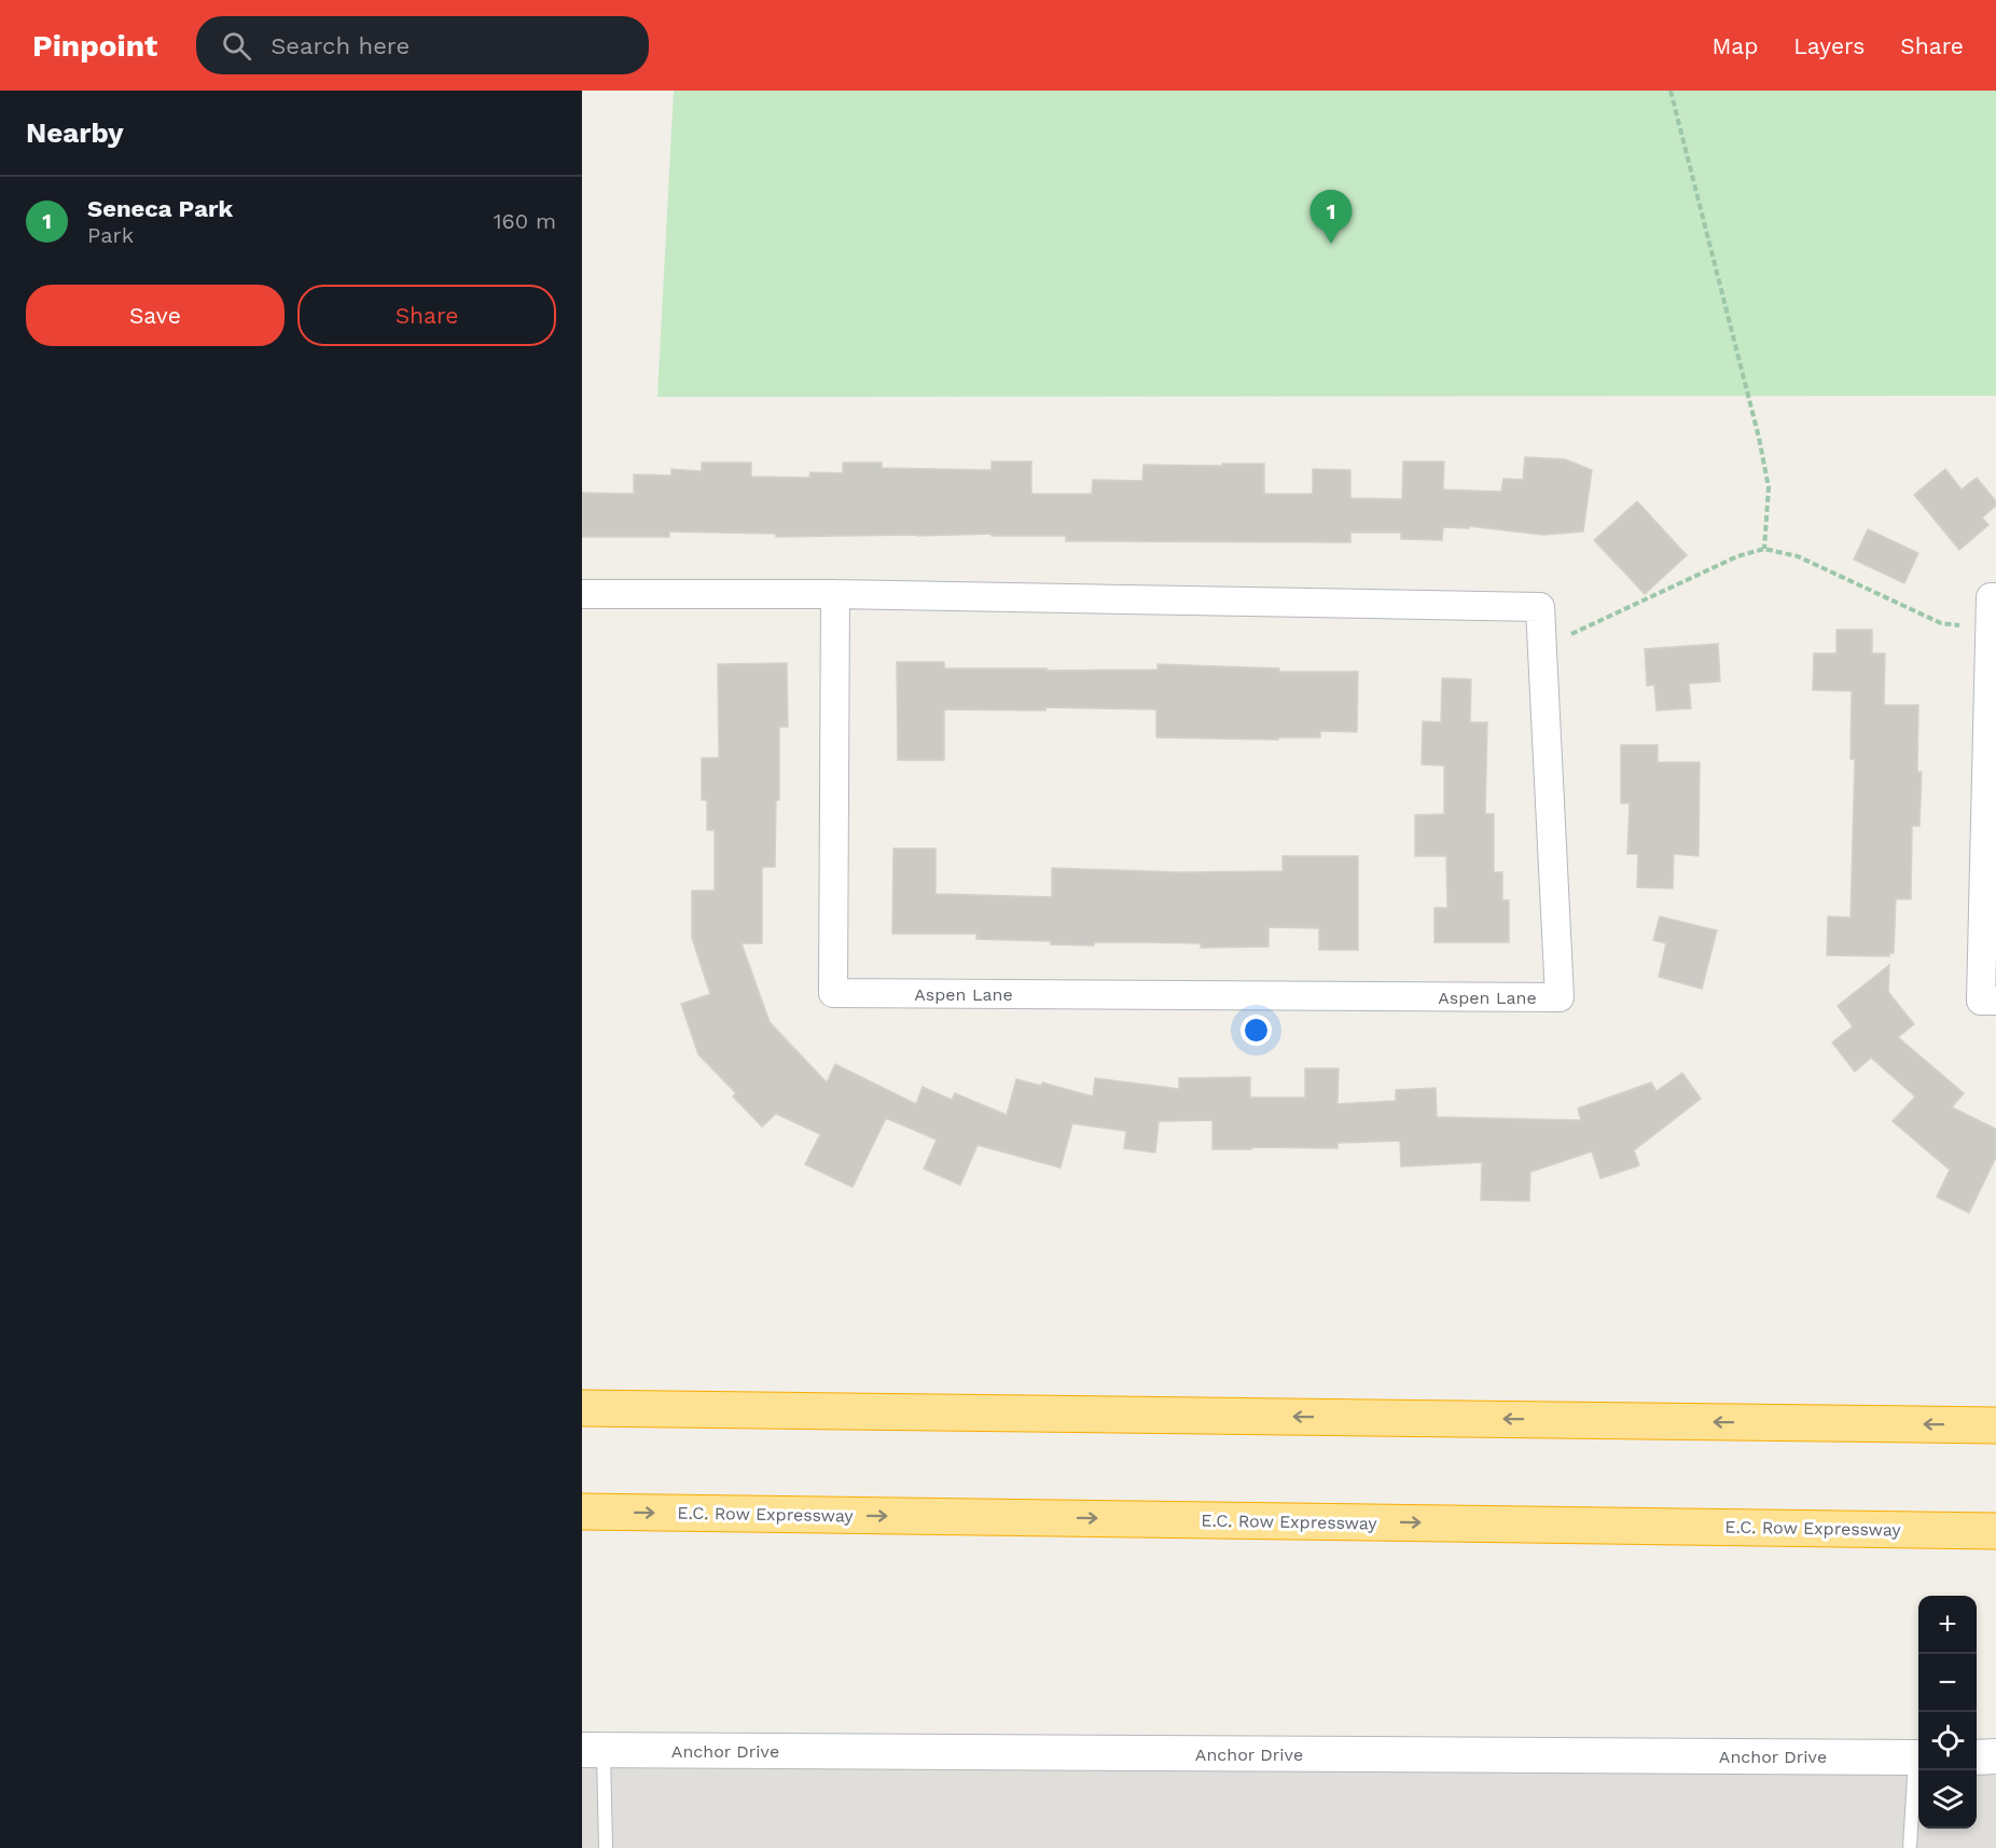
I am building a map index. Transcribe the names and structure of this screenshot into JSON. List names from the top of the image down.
{
  "streets": {
    "highway": ["E.C. Row Expressway"],
    "street": ["Aspen Lane", "Anchor Drive"]
  },
  "page": {
    "header": "Pinpoint",
    "search": "Search here",
    "nav": ["Map", "Layers", "Share"],
    "heading": "Nearby",
    "list": [
      {
        "mark": "1",
        "name": "Seneca Park",
        "note": "Park",
        "value": "160 m"
      }
    ],
    "pins": "1",
    "buttons": ["Save", "Share"],
    "map_buttons": ["+", "−"]
  }
}
